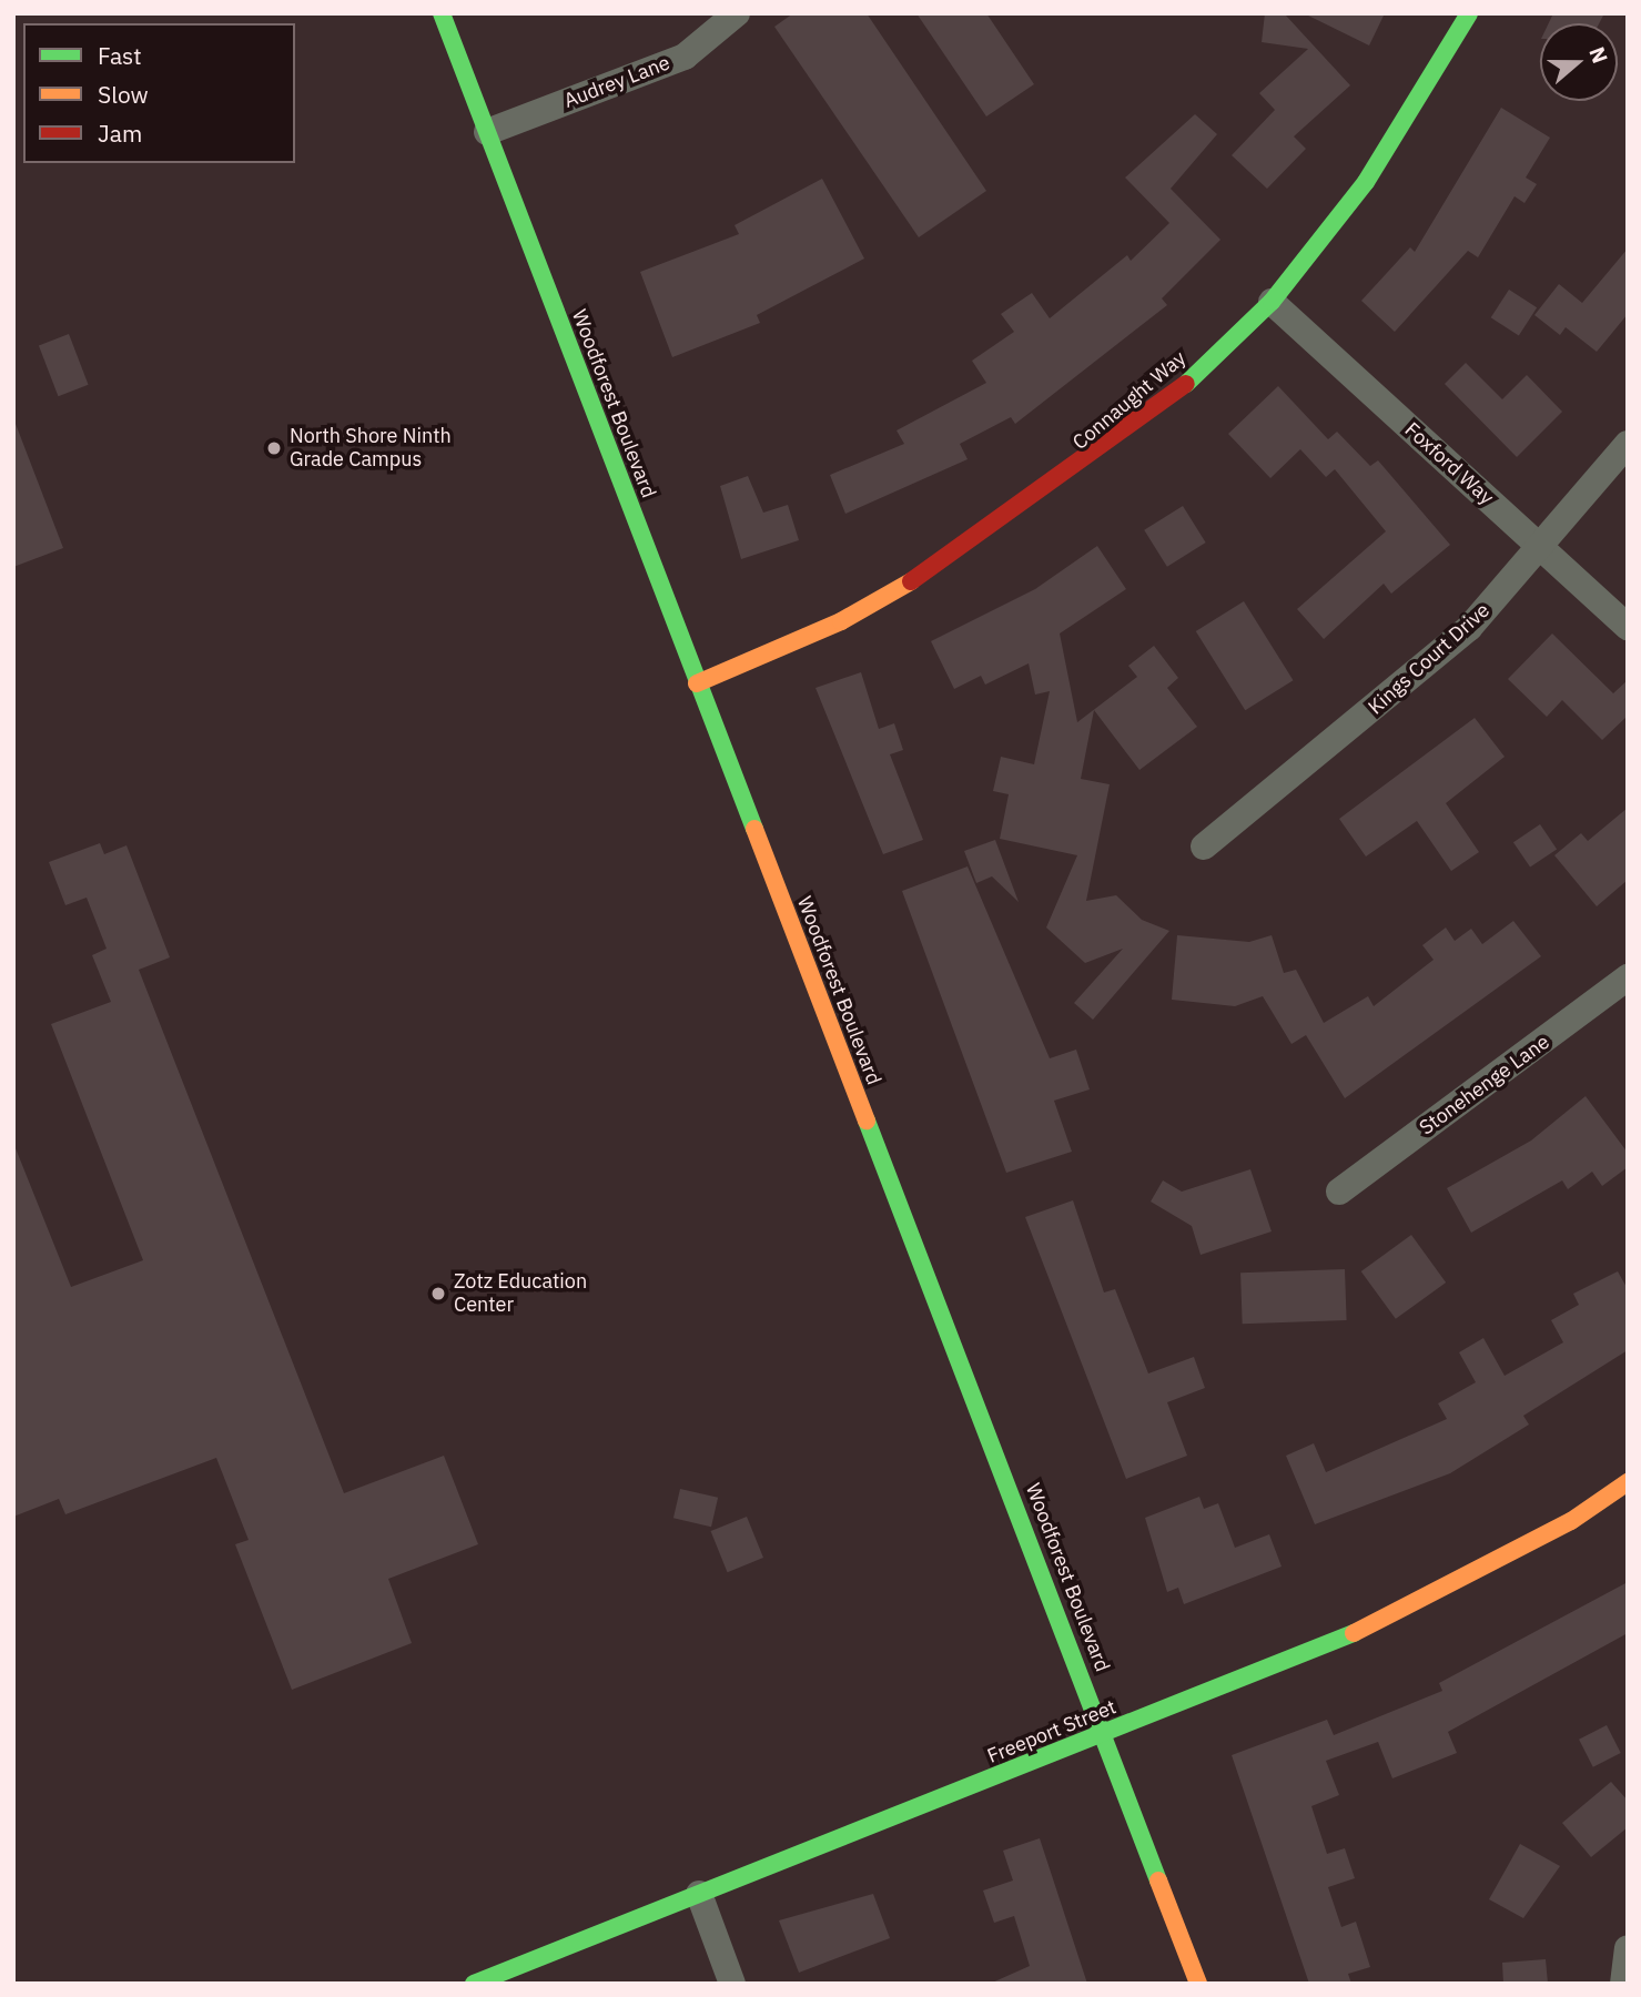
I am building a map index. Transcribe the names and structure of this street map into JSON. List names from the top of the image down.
{
  "streets": {
    "main road": ["Connaught Way", "Woodforest Boulevard", "Freeport Street"],
    "street": [
      "Audrey Lane",
      "Foxford Way",
      "Kings Court Drive",
      "Stonehenge Lane"
    ]
  },
  "crossings": [
    ["Audrey Lane", "Woodforest Boulevard"],
    ["Connaught Way", "Woodforest Boulevard"],
    ["Connaught Way", "Foxford Way"],
    ["Woodforest Boulevard", "Freeport Street"],
    ["Foxford Way", "Kings Court Drive"]
  ],
  "places": ["North Shore Ninth Grade Campus", "Zotz Education Center"],
  "legend": ["Fast", "Slow", "Jam"],
  "north": "right"
}
